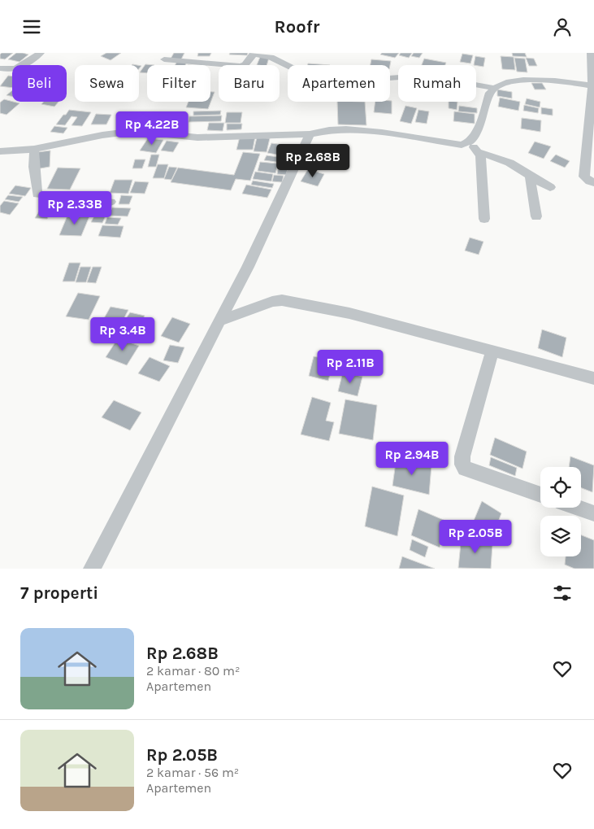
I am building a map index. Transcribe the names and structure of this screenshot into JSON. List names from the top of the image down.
{
  "page": {
    "header": "Roofr",
    "chip": [
      "Beli",
      "Sewa",
      "Filter",
      "Baru",
      "Apartemen",
      "Rumah"
    ],
    "price": [
      "Rp 4.22B",
      "Rp 2.68B",
      "Rp 2.33B",
      "Rp 3.4B",
      "Rp 2.11B",
      "Rp 2.94B",
      "Rp 2.05B"
    ],
    "heading": "7 properti",
    "list": [
      {
        "name": "Rp 2.68B",
        "note": "2 kamar · 80 m² · Apartemen"
      },
      {
        "name": "Rp 2.05B",
        "note": "2 kamar · 56 m² · Apartemen"
      }
    ]
  }
}
